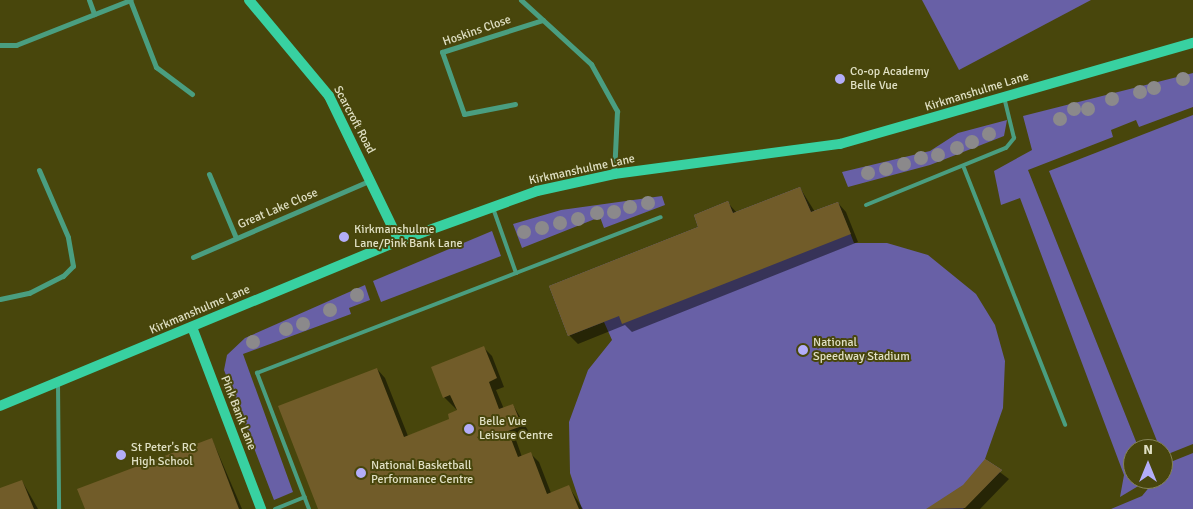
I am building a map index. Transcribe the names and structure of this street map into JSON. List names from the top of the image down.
{
  "streets": {
    "street": [
      "Hoskins Close",
      "Kirkmanshulme Lane",
      "Scarcroft Road",
      "Great Lake Close",
      "Pink Bank Lane"
    ]
  },
  "crossings": [
    ["Kirkmanshulme Lane", "Scarcroft Road"],
    ["Kirkmanshulme Lane", "Pink Bank Lane"],
    ["Scarcroft Road", "Great Lake Close"]
  ],
  "places": [
    "Co-op Academy Belle Vue",
    "Kirkmanshulme Lane/Pink Bank Lane",
    "National Speedway Stadium",
    "Belle Vue Leisure Centre",
    "St Peter's RC High School",
    "National Basketball Performance Centre"
  ],
  "north": "top"
}
